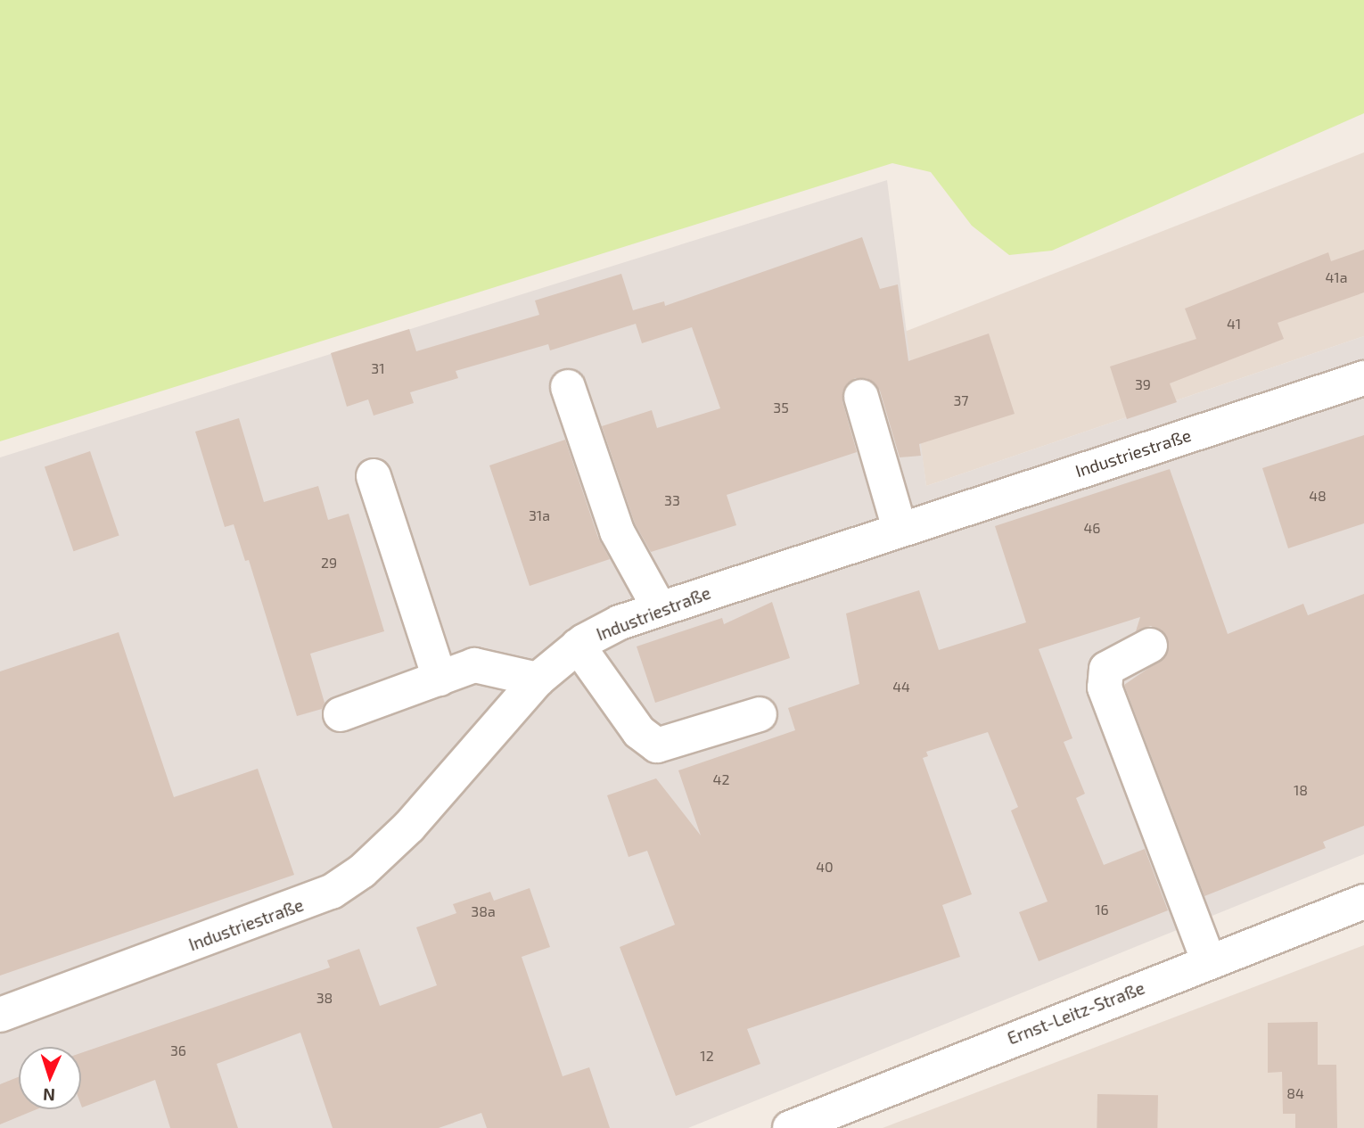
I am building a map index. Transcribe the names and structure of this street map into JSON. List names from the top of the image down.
{
  "streets": {
    "street": ["Industriestraße", "Ernst-Leitz-Straße"]
  },
  "house_numbers": [
    "41a",
    "41",
    "31",
    "39",
    "37",
    "35",
    "48",
    "33",
    "31a",
    "46",
    "29",
    "44",
    "42",
    "18",
    "40",
    "16",
    "38a",
    "38",
    "36",
    "12",
    "84"
  ],
  "north": "bottom"
}
